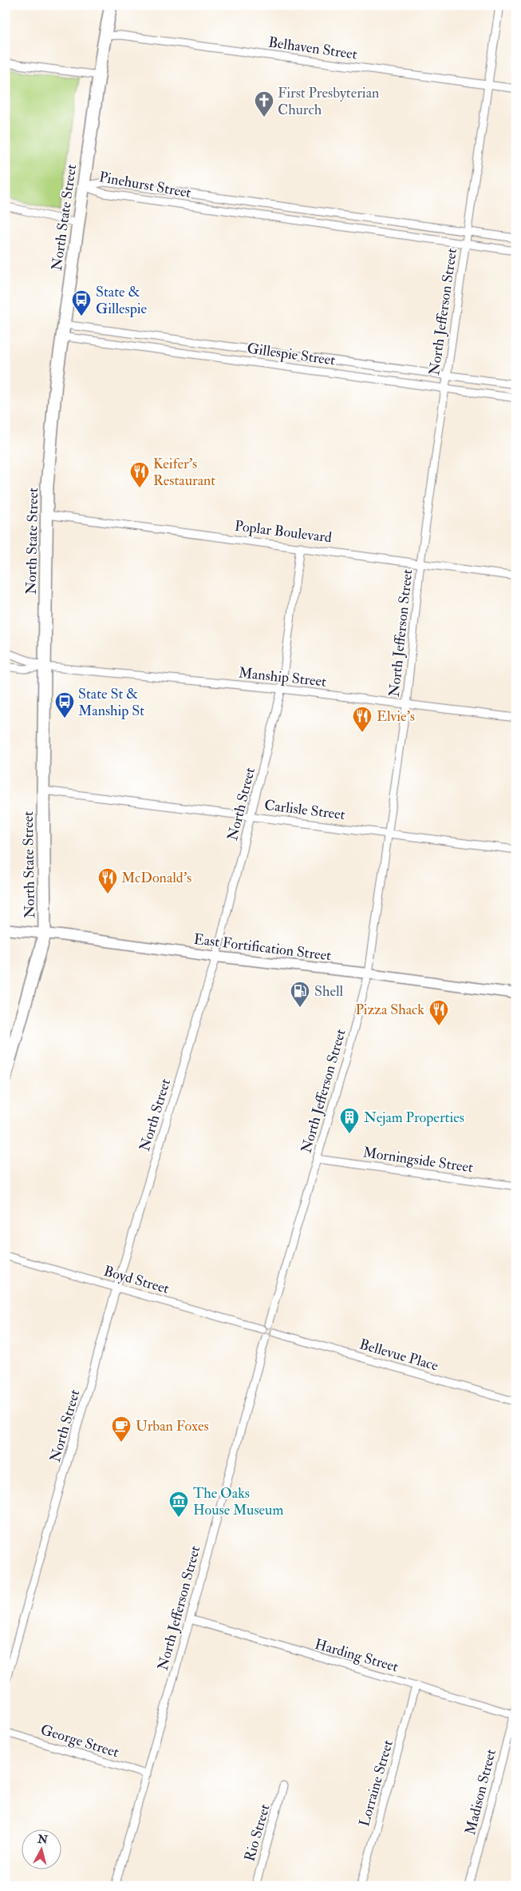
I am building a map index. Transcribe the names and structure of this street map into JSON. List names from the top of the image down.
{
  "streets": {
    "main road": ["North State Street"],
    "street": [
      "Belhaven Street",
      "Pinehurst Street",
      "North Jefferson Street",
      "Gillespie Street",
      "Poplar Boulevard",
      "Manship Street",
      "North Street",
      "Carlisle Street",
      "East Fortification Street",
      "Morningside Street",
      "Boyd Street",
      "Bellevue Place",
      "Harding Street",
      "George Street",
      "Lorraine Street",
      "Madison Street",
      "Rio Street"
    ]
  },
  "crossings": [
    ["Belhaven Street", "North State Street"],
    ["Belhaven Street", "North Jefferson Street"],
    ["Pinehurst Street", "North State Street"],
    ["Pinehurst Street", "North Jefferson Street"],
    ["North State Street", "Gillespie Street"],
    ["North State Street", "Poplar Boulevard"],
    ["North State Street", "Manship Street"],
    ["North State Street", "Carlisle Street"],
    ["North State Street", "East Fortification Street"],
    ["North Jefferson Street", "Gillespie Street"],
    ["North Jefferson Street", "Poplar Boulevard"],
    ["North Jefferson Street", "Manship Street"],
    ["North Jefferson Street", "Carlisle Street"],
    ["North Jefferson Street", "East Fortification Street"],
    ["North Jefferson Street", "Morningside Street"],
    ["North Jefferson Street", "Boyd Street"],
    ["North Jefferson Street", "Bellevue Place"],
    ["North Jefferson Street", "Harding Street"],
    ["North Jefferson Street", "George Street"],
    ["Poplar Boulevard", "North Street"],
    ["Manship Street", "North Street"],
    ["North Street", "Carlisle Street"],
    ["North Street", "East Fortification Street"],
    ["North Street", "Boyd Street"],
    ["Boyd Street", "Bellevue Place"],
    ["Harding Street", "Lorraine Street"],
    ["Harding Street", "Madison Street"]
  ],
  "places": {
    "church": ["First Presbyterian Church"],
    "bus stop": ["State & Gillespie", "State St & Manship St"],
    "restaurant": [
      "Keifer's Restaurant",
      "Elvie's",
      "McDonald's",
      "Pizza Shack"
    ],
    "fuel station": ["Shell"],
    "building": ["Nejam Properties"],
    "cafe": ["Urban Foxes"],
    "museum": ["The Oaks House Museum"]
  },
  "north": "top"
}
